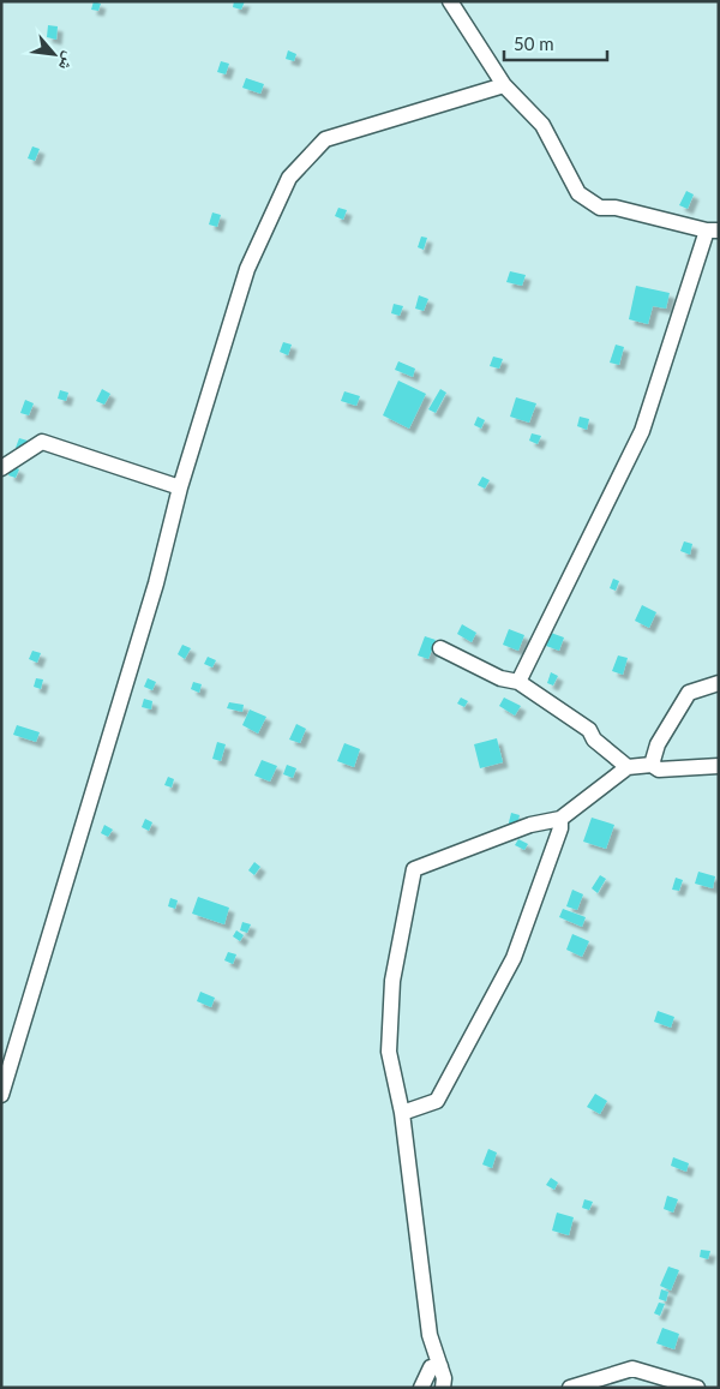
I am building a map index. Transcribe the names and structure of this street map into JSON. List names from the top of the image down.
{
  "scale_bar": "50 m",
  "north": "bottom right"
}
